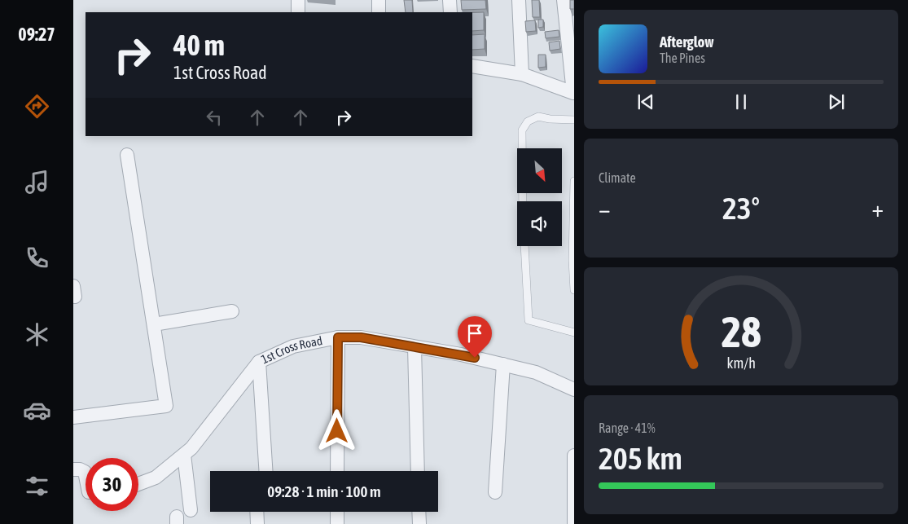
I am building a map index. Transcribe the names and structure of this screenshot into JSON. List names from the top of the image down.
{
  "streets": {
    "street": ["1st Cross Road"]
  },
  "north": "bottom right",
  "page": {
    "tabs": "09:27",
    "turn": ["40 m", "1st Cross Road"],
    "song": ["Afterglow", "The Pines"],
    "tile": [
      "Climate",
      ["Range · 41%", "205 km"]
    ],
    "heat": ["−", "23°", "+"],
    "limit": "30",
    "trip": "09:28 · 1 min · 100 m",
    "gauge": ["28", "km/h"]
  }
}
